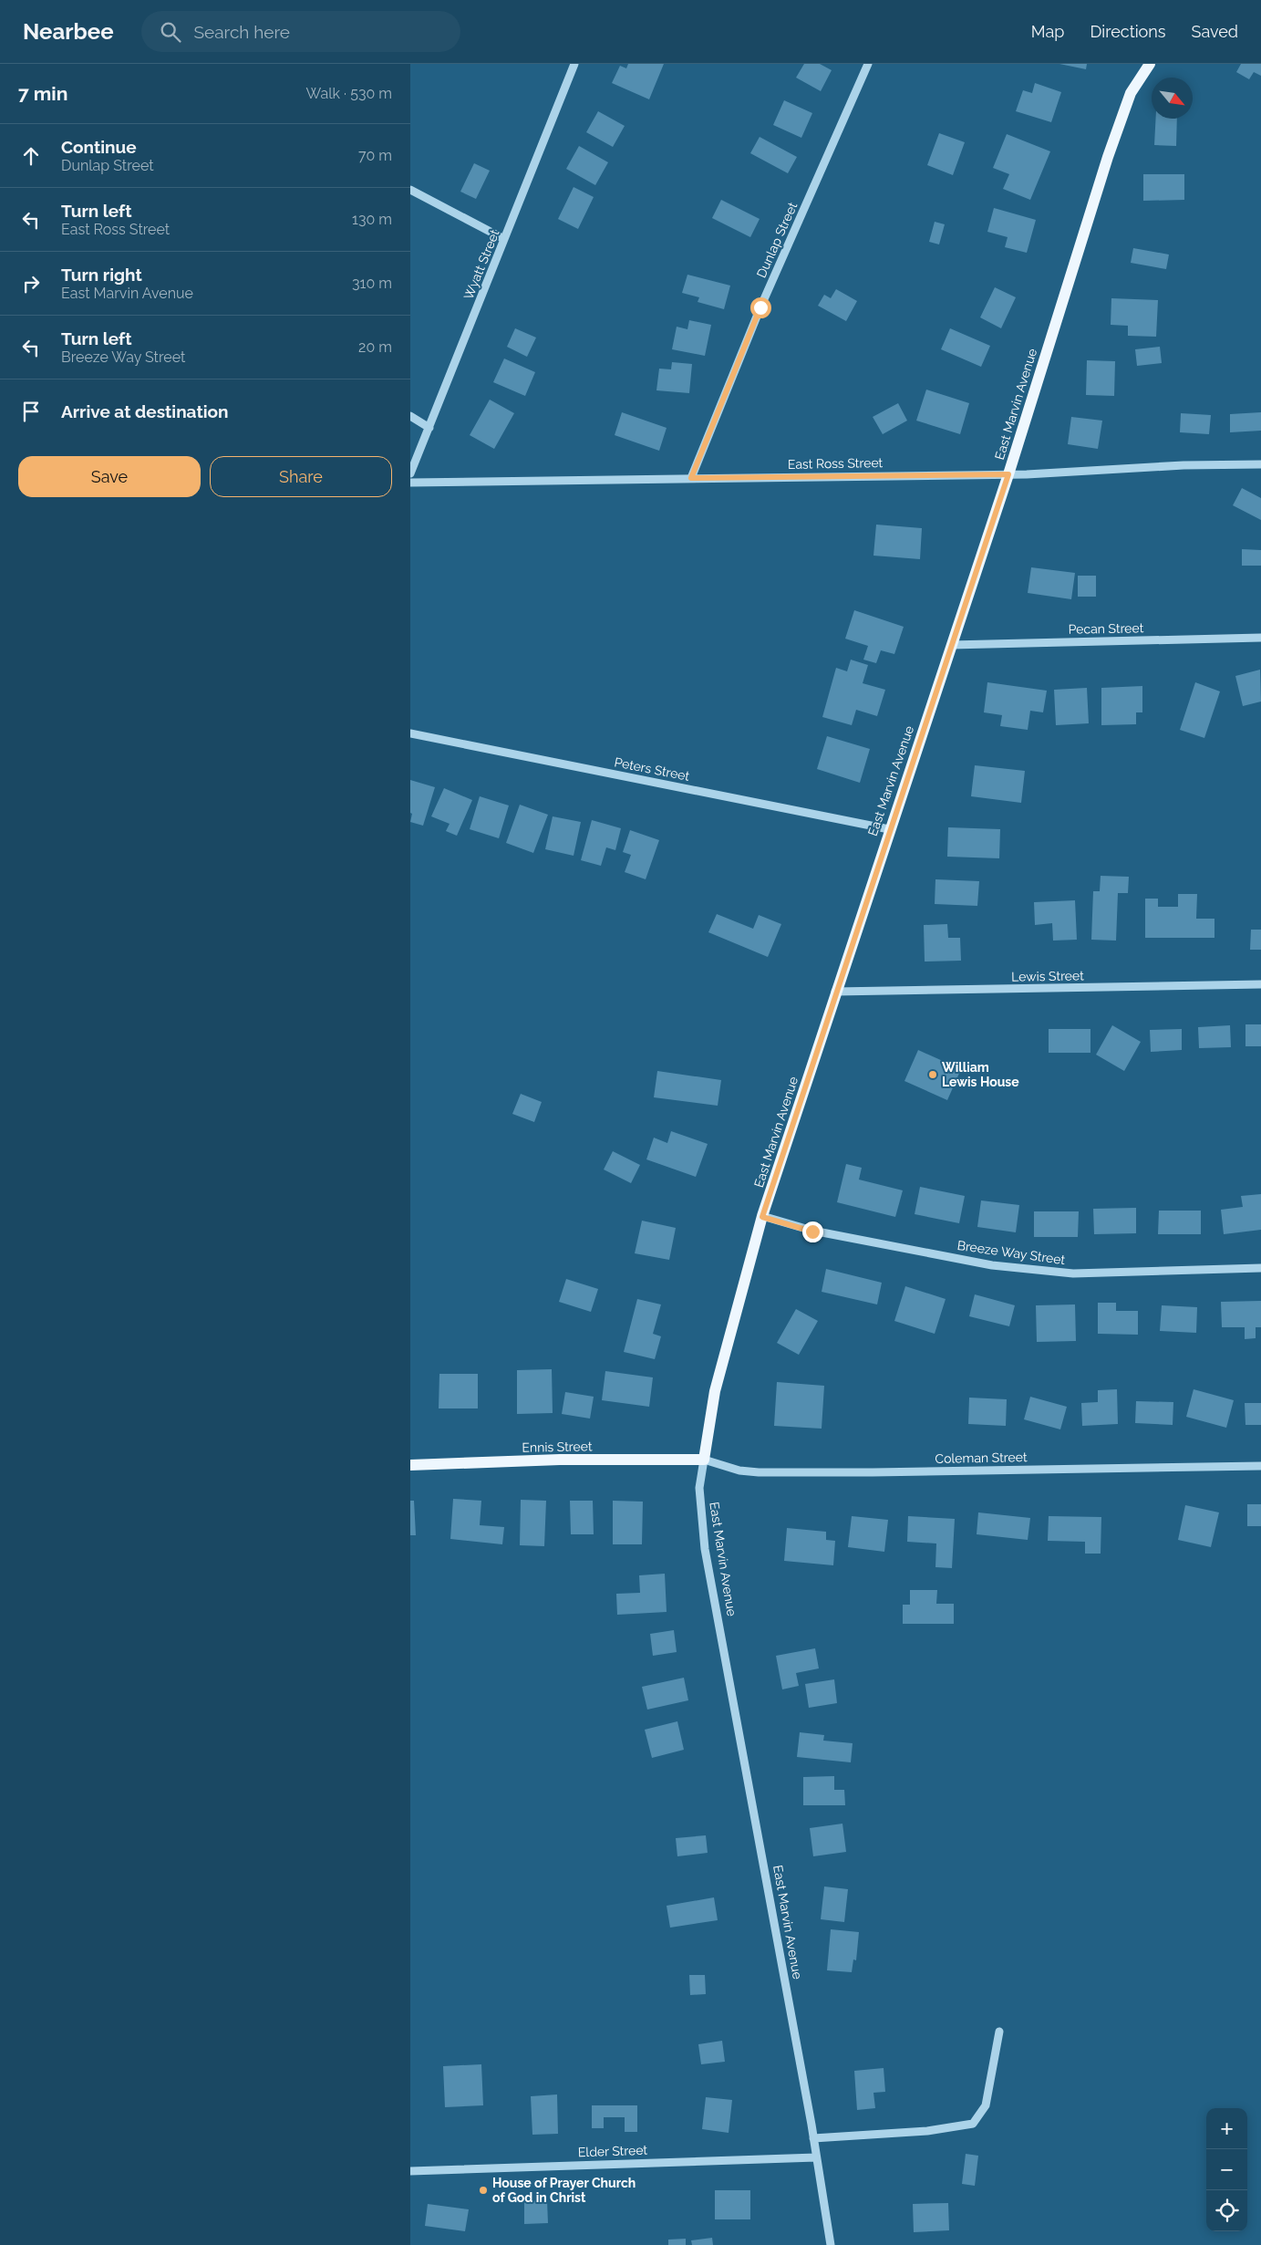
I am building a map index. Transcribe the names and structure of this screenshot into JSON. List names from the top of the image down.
{
  "streets": {
    "main road": ["East Marvin Avenue", "Ennis Street"],
    "street": [
      "Dunlap Street",
      "Wyatt Street",
      "East Ross Street",
      "Pecan Street",
      "Peters Street",
      "Lewis Street",
      "Breeze Way Street",
      "Coleman Street",
      "Elder Street"
    ]
  },
  "crossings": [
    ["Dunlap Street", "East Ross Street"],
    ["East Marvin Avenue", "East Ross Street"],
    ["East Marvin Avenue", "Pecan Street"],
    ["East Marvin Avenue", "Peters Street"],
    ["East Marvin Avenue", "Lewis Street"],
    ["East Marvin Avenue", "Breeze Way Street"],
    ["East Marvin Avenue", "Ennis Street"],
    ["East Marvin Avenue", "Coleman Street"],
    ["East Marvin Avenue", "Elder Street"],
    ["Ennis Street", "Coleman Street"]
  ],
  "places": ["William Lewis House", "House of Prayer Church of God in Christ"],
  "north": "bottom right",
  "page": {
    "header": "Nearbee",
    "search": "Search here",
    "nav": ["Map", "Directions", "Saved"],
    "heading": ["7 min", "Walk · 530 m"],
    "list": [
      ["Continue", "Dunlap Street", "70 m"],
      ["Turn left", "East Ross Street", "130 m"],
      ["Turn right", "East Marvin Avenue", "310 m"],
      ["Turn left", "Breeze Way Street", "20 m"],
      "Arrive at destination"
    ],
    "buttons": ["Save", "Share"],
    "map_buttons": ["+", "−"]
  }
}
